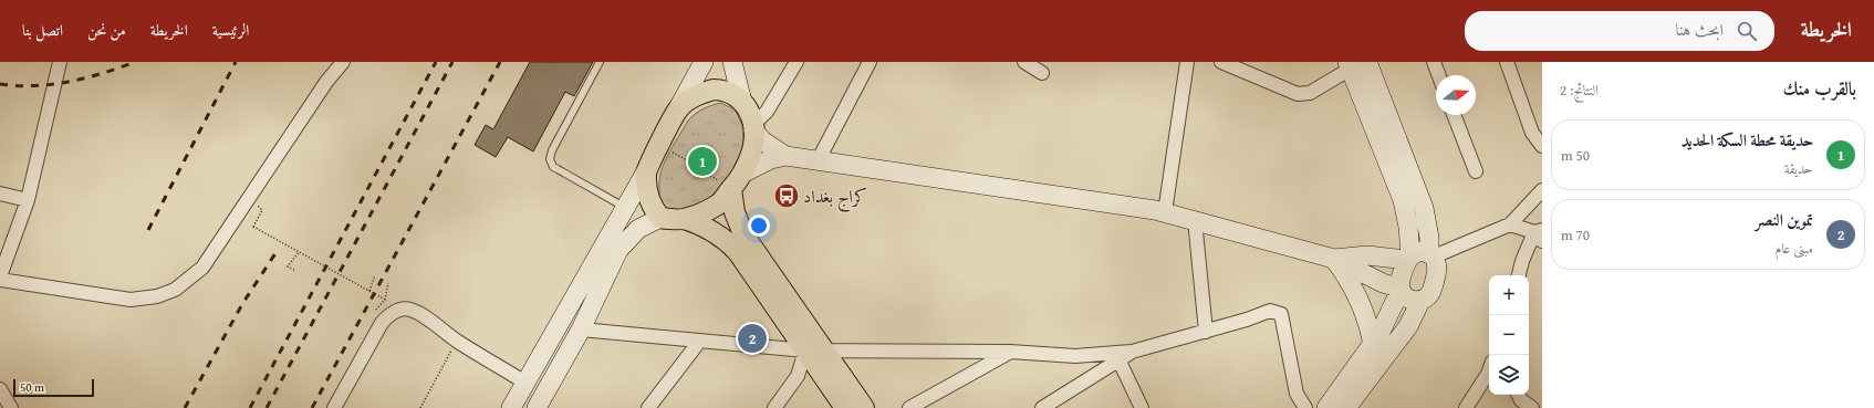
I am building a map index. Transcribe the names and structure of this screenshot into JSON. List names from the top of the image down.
{
  "places": {
    "bus stop": ["كراج بغداد"]
  },
  "scale_bar": "50 m",
  "north": "right",
  "page": {
    "header": "الخريطة",
    "search": "ابحث هنا",
    "nav": [
      "الرئيسية",
      "الخريطة",
      "من نحن",
      "اتصل بنا"
    ],
    "heading": ["بالقرب منك", "النتائج: 2"],
    "list": [
      {
        "mark": "1",
        "name": "حديقة محطة السكة الحديد",
        "note": "حديقة",
        "value": "50 m"
      },
      {
        "mark": "2",
        "name": "تموين النصر",
        "note": "مبنى عام",
        "value": "70 m"
      }
    ],
    "pins": ["1", "2"],
    "map_buttons": ["+", "−"],
    "scale": "50 m"
  }
}
